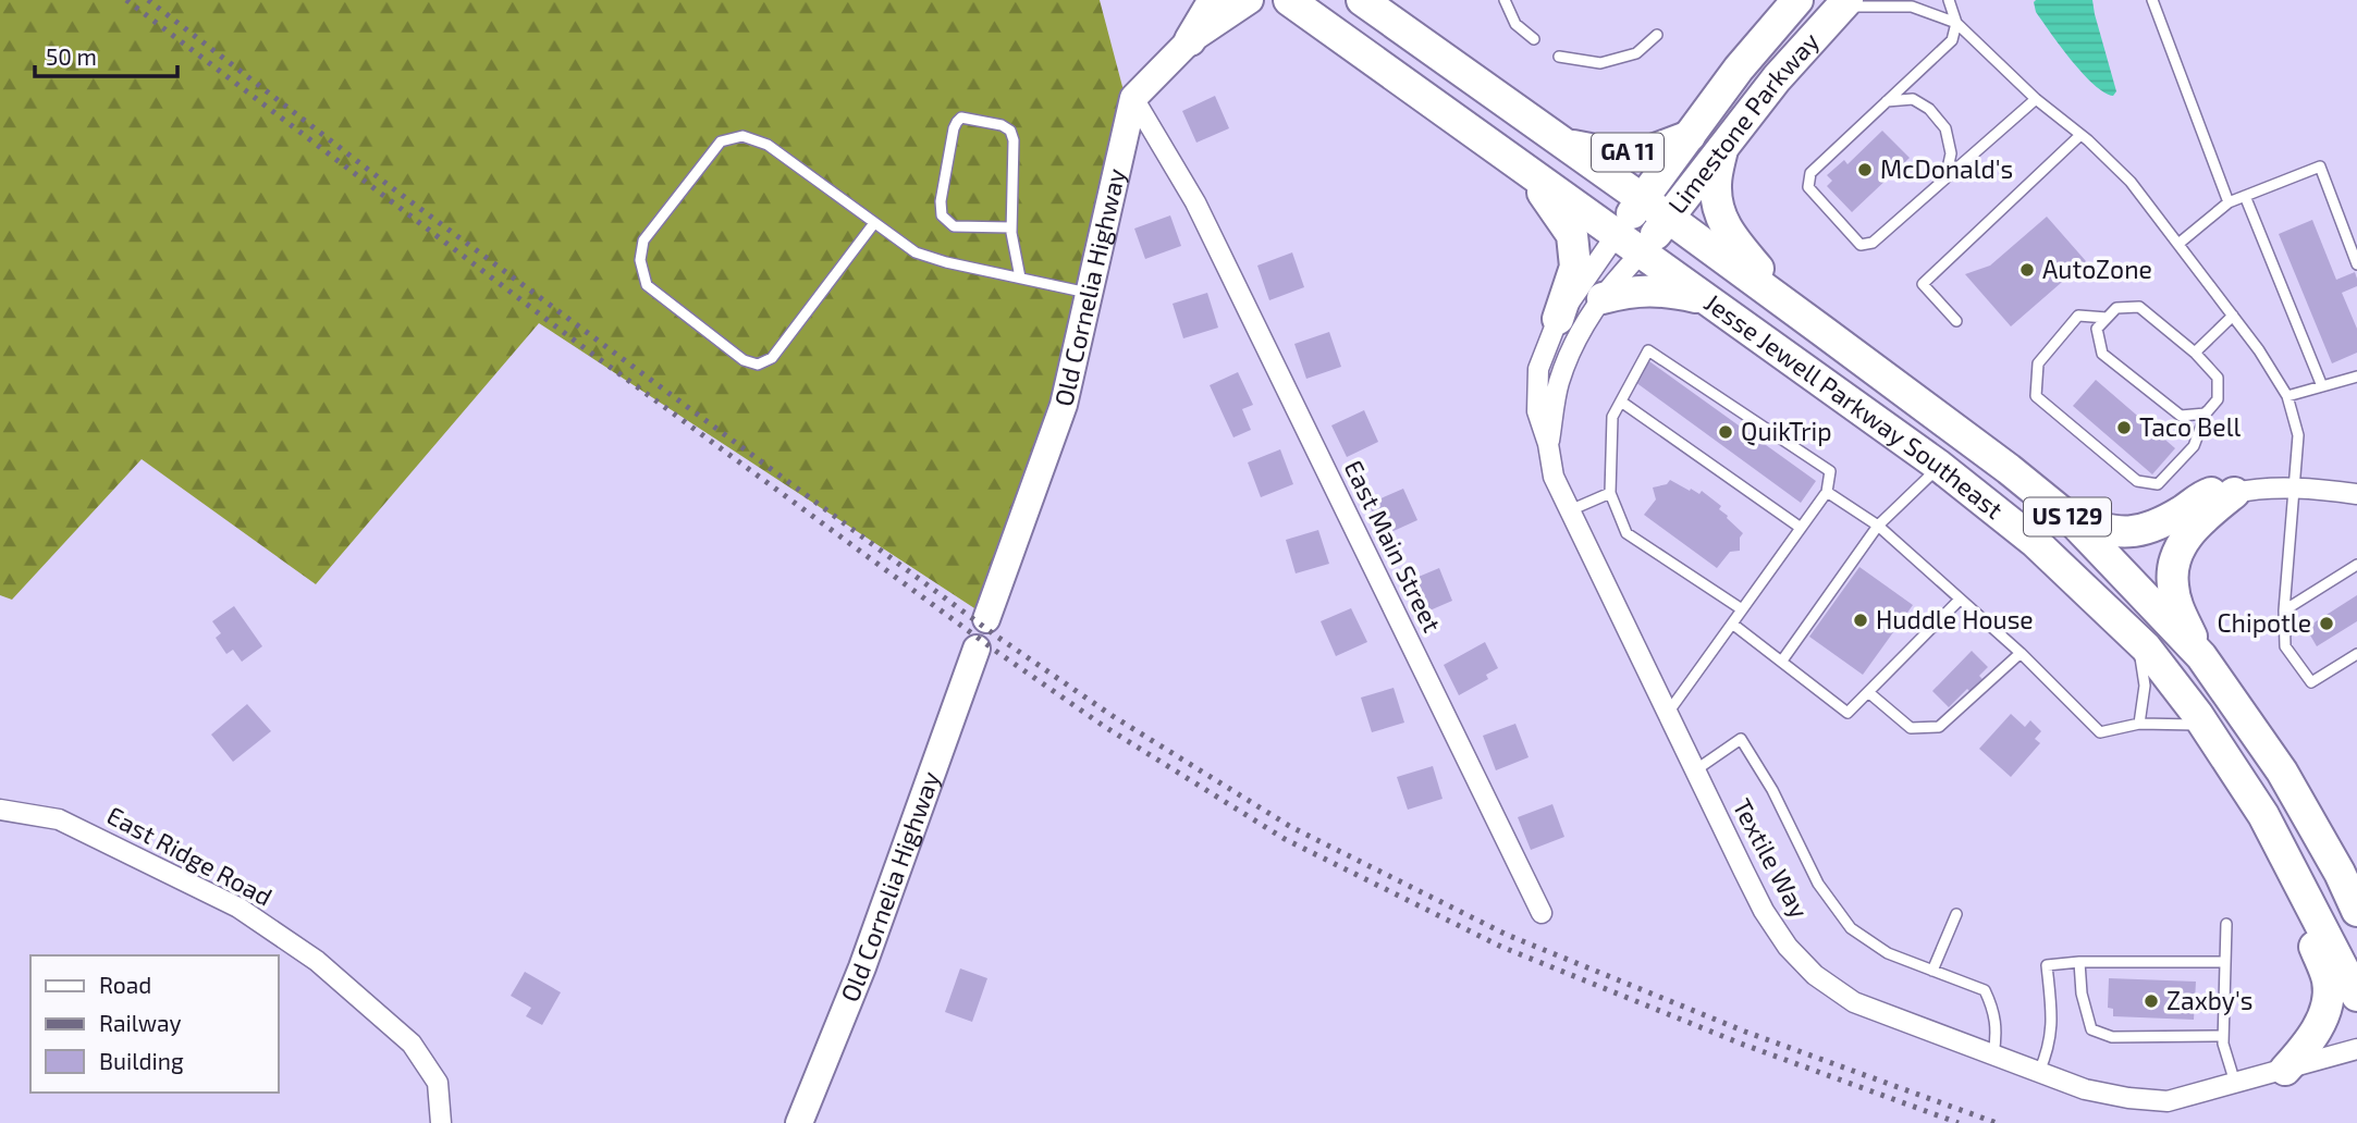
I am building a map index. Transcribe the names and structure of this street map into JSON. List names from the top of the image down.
{
  "streets": {
    "main road": [
      "Limestone Parkway",
      "GA 11",
      "Jesse Jewell Parkway Southeast",
      "US 129"
    ],
    "street": [
      "Old Cornelia Highway",
      "East Main Street",
      "East Ridge Road",
      "Textile Way"
    ]
  },
  "crossings": [
    ["Limestone Parkway", "GA 11"],
    ["Limestone Parkway", "Jesse Jewell Parkway Southeast"],
    ["Limestone Parkway", "US 129"],
    ["Limestone Parkway", "Textile Way"],
    ["GA 11", "Jesse Jewell Parkway Southeast"],
    ["Old Cornelia Highway", "East Main Street"],
    ["Jesse Jewell Parkway Southeast", "US 129"],
    ["Jesse Jewell Parkway Southeast", "Textile Way"]
  ],
  "places": [
    "McDonald's",
    "AutoZone",
    "Taco Bell",
    "QuikTrip",
    "Huddle House",
    "Chipotle",
    "Zaxby's"
  ],
  "legend": ["Road", "Railway", "Building"],
  "scale_bar": "50 m"
}
